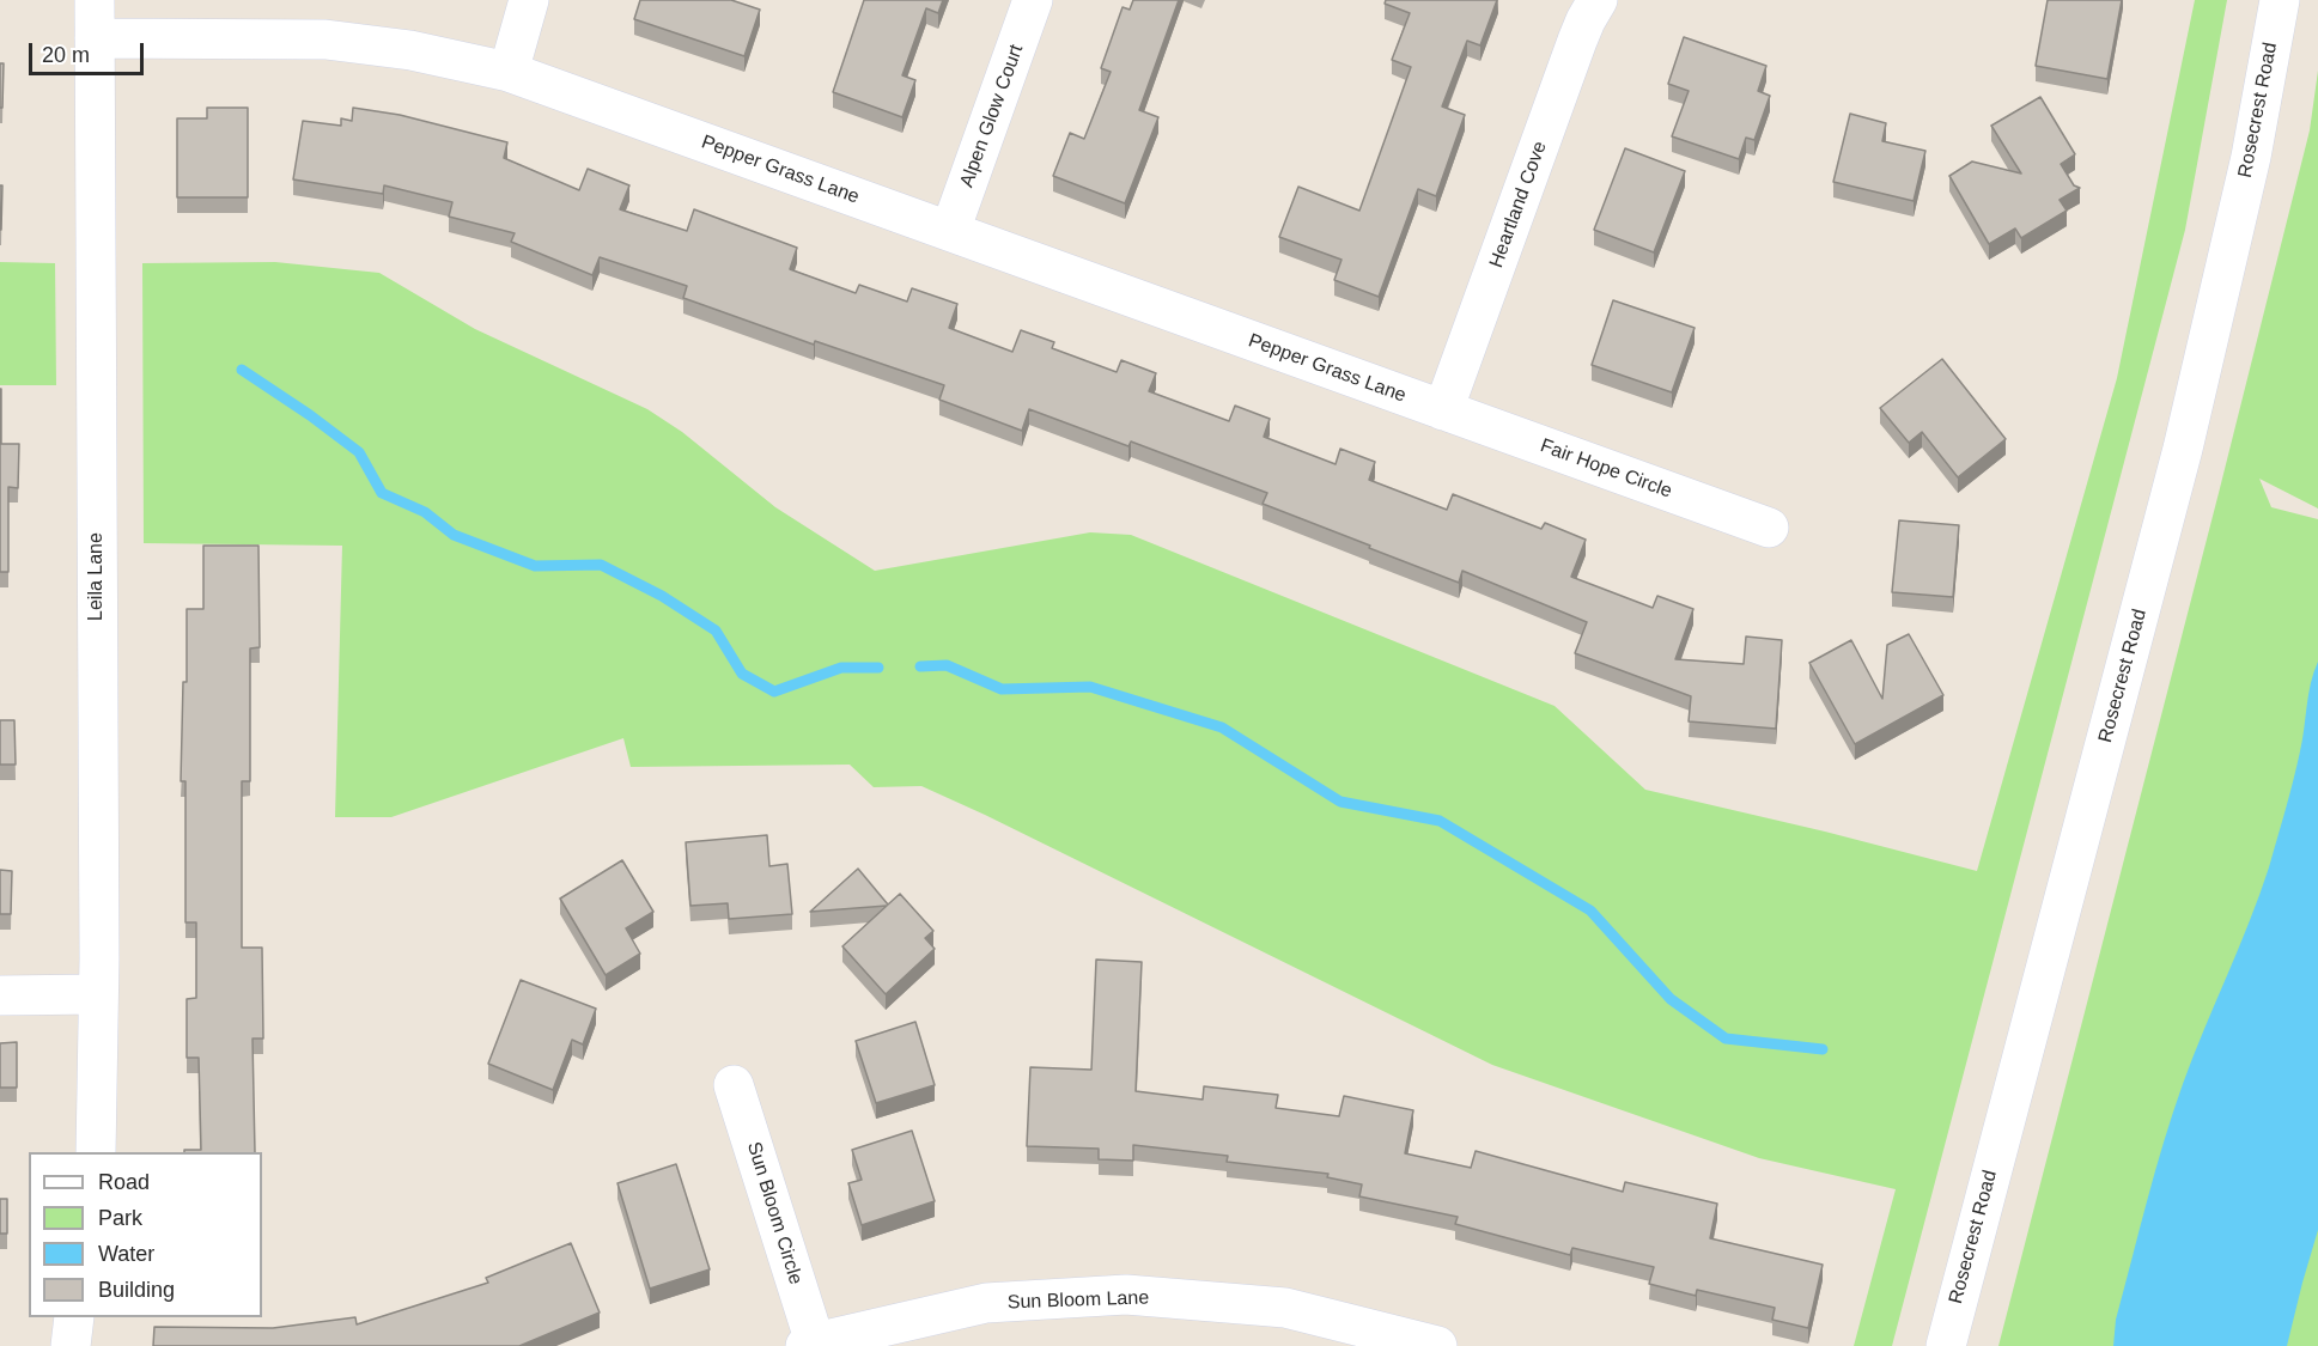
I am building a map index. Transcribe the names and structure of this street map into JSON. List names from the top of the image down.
{
  "streets": {
    "street": [
      "Rosecrest Road",
      "Alpen Glow Court",
      "Pepper Grass Lane",
      "Heartland Cove",
      "Fair Hope Circle",
      "Leila Lane",
      "Sun Bloom Circle",
      "Sun Bloom Lane"
    ]
  },
  "crossings": [
    ["Alpen Glow Court", "Pepper Grass Lane"],
    ["Pepper Grass Lane", "Heartland Cove"],
    ["Pepper Grass Lane", "Fair Hope Circle"],
    ["Pepper Grass Lane", "Leila Lane"],
    ["Heartland Cove", "Fair Hope Circle"],
    ["Sun Bloom Circle", "Sun Bloom Lane"]
  ],
  "legend": [
    "Road",
    "Park",
    "Water",
    "Building"
  ],
  "scale_bar": "20 m"
}
